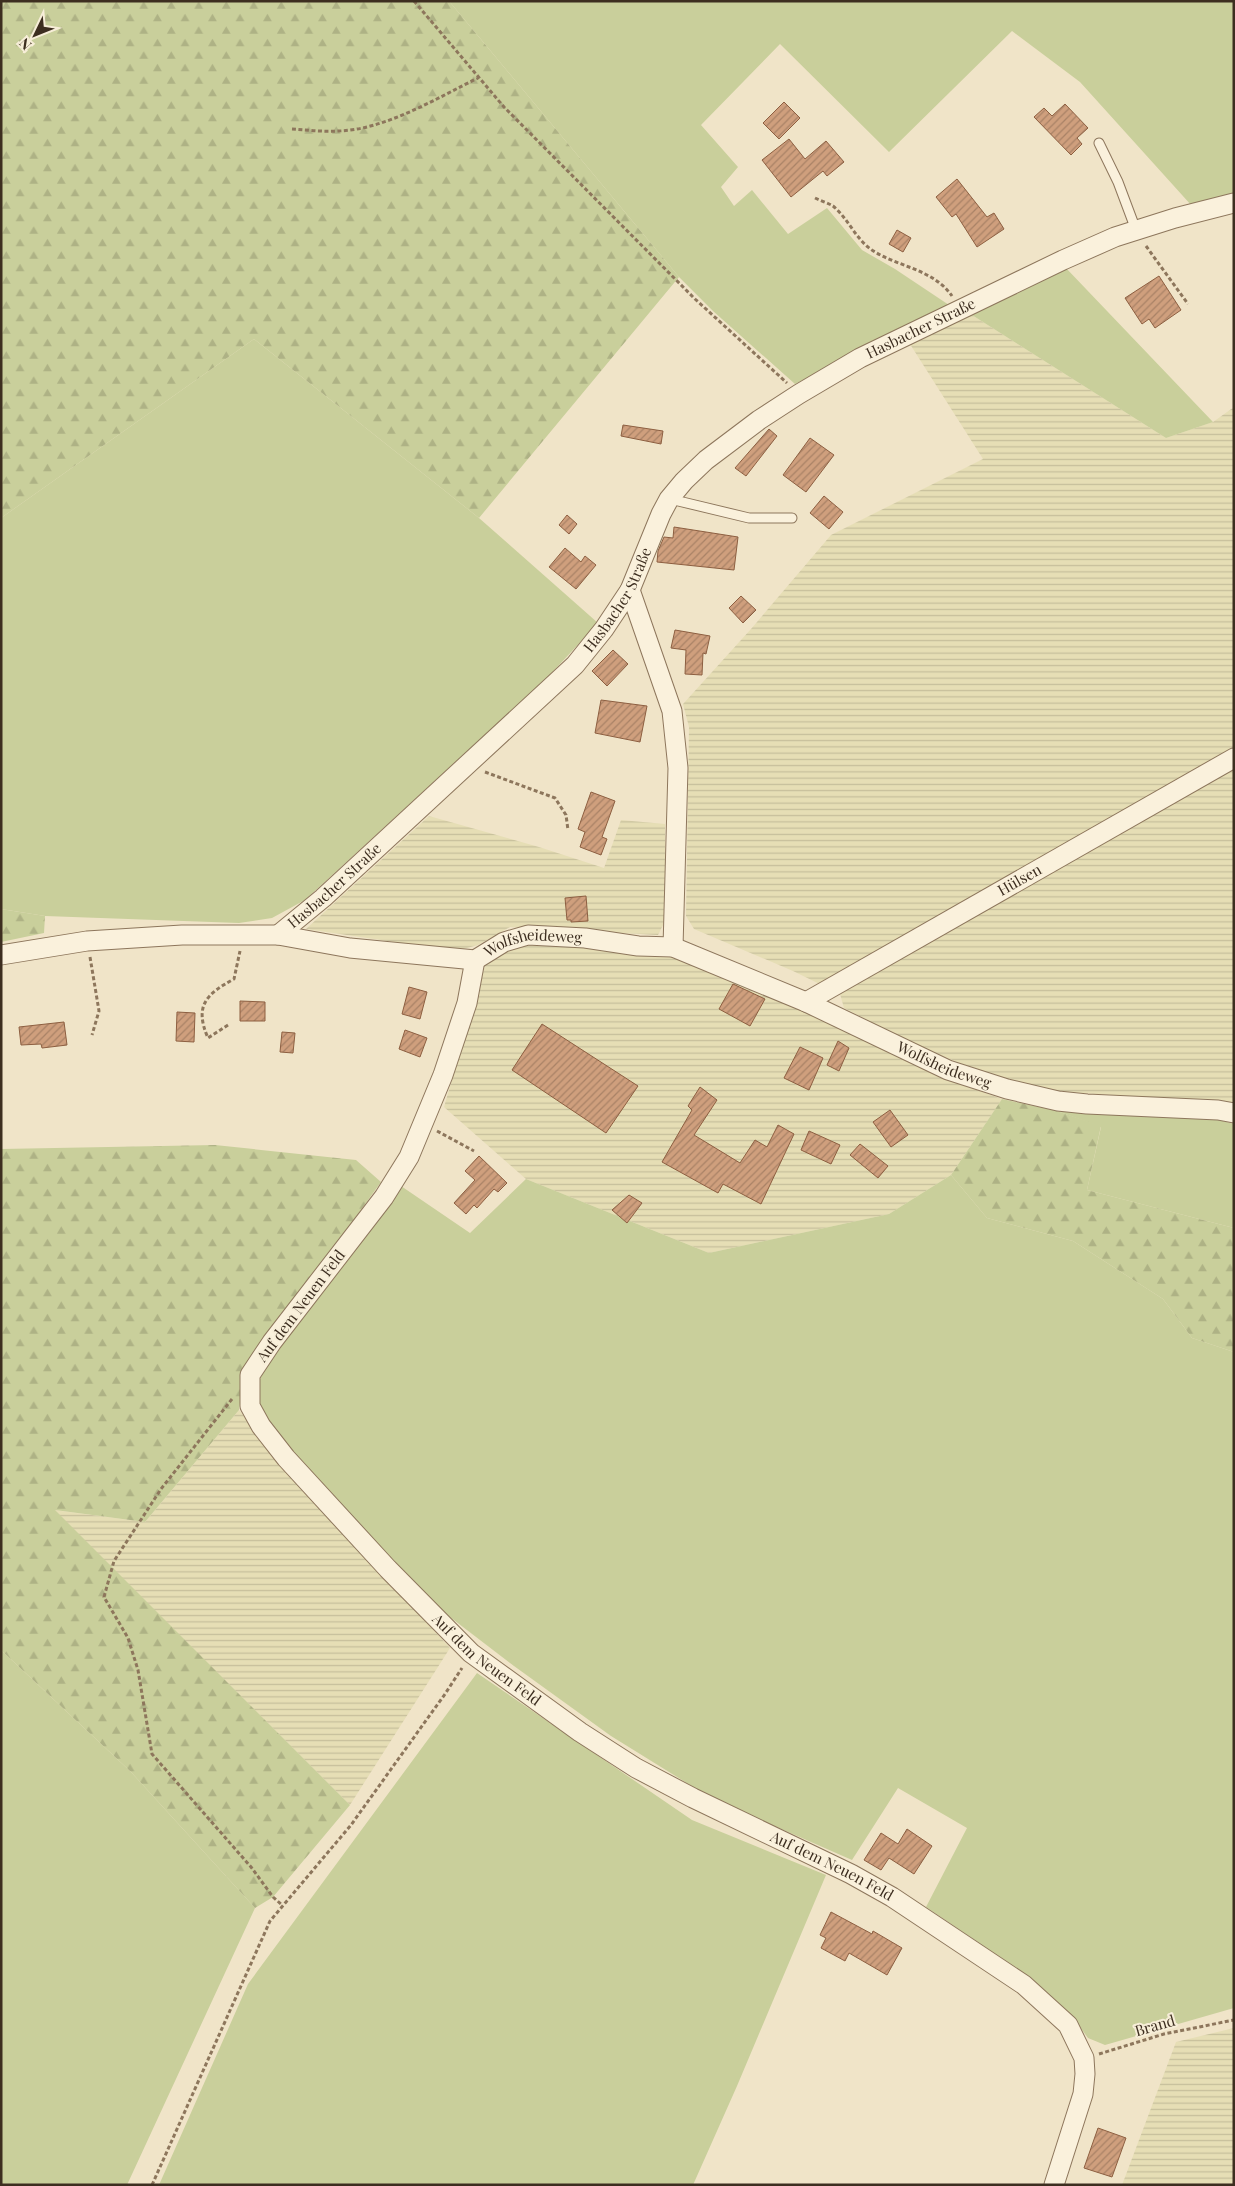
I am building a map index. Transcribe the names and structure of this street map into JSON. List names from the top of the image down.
{
  "streets": {
    "street": [
      "Hasbacher Straße",
      "Hülsen",
      "Wolfsheideweg",
      "Auf dem Neuen Feld"
    ],
    "path": ["Brand"]
  },
  "crossings": [
    ["Hasbacher Straße", "Wolfsheideweg"],
    ["Hülsen", "Wolfsheideweg"],
    ["Wolfsheideweg", "Auf dem Neuen Feld"],
    ["Auf dem Neuen Feld", "Brand"]
  ],
  "north": "bottom left"
}
